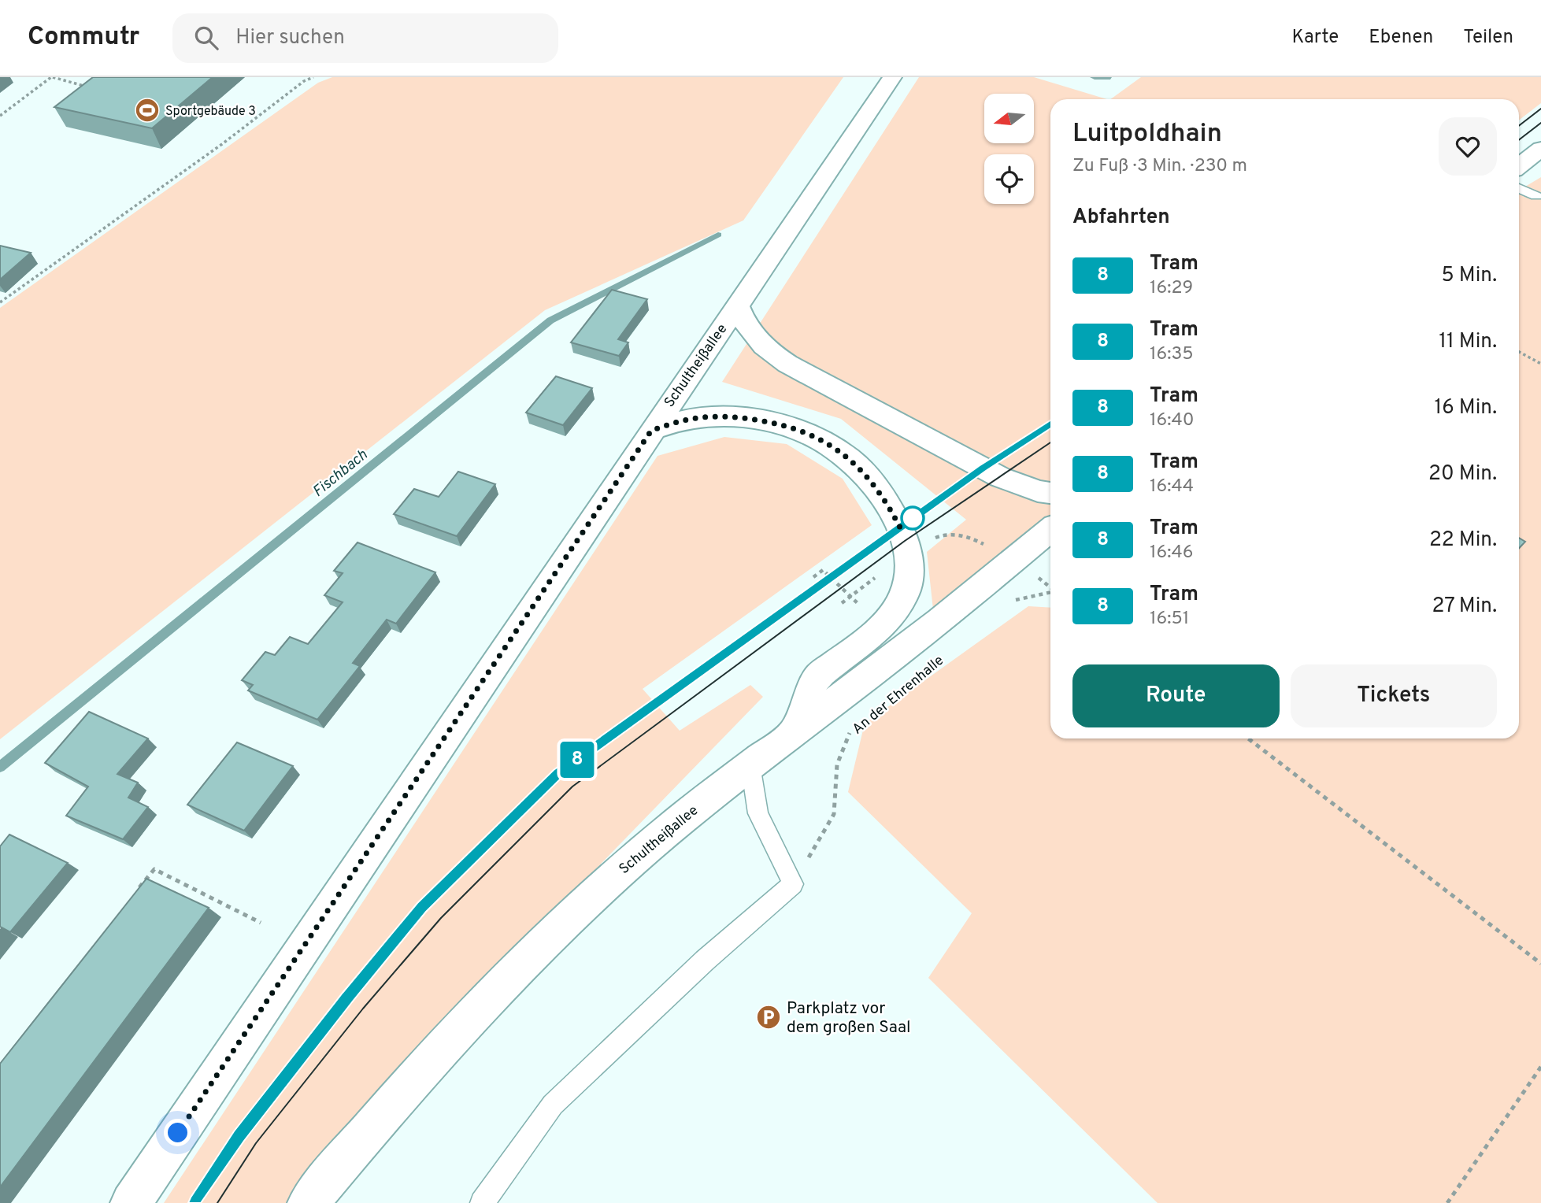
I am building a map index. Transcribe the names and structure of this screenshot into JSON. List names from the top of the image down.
{
  "streets": {
    "main road": ["Schultheißallee"],
    "path": ["An der Ehrenhalle"]
  },
  "water": ["Fischbach"],
  "places": {
    "sports": ["Sportgebäude 3"],
    "parking": ["Parkplatz vor dem großen Saal"]
  },
  "lines": ["tram line 8"],
  "north": "left",
  "page": {
    "header": "Commutr",
    "search": "Hier suchen",
    "nav": ["Karte", "Ebenen", "Teilen"],
    "on_map": "8",
    "heading": [
      ["Luitpoldhain", "Zu Fuß · 3 Min. · 230 m"],
      "Abfahrten"
    ],
    "list": [
      {
        "mark": "8",
        "name": "Tram",
        "note": "16:29",
        "value": "5 Min."
      },
      {
        "mark": "8",
        "name": "Tram",
        "note": "16:35",
        "value": "11 Min."
      },
      {
        "mark": "8",
        "name": "Tram",
        "note": "16:40",
        "value": "16 Min."
      },
      {
        "mark": "8",
        "name": "Tram",
        "note": "16:44",
        "value": "20 Min."
      },
      {
        "mark": "8",
        "name": "Tram",
        "note": "16:46",
        "value": "22 Min."
      },
      {
        "mark": "8",
        "name": "Tram",
        "note": "16:51",
        "value": "27 Min."
      }
    ],
    "buttons": ["Route", "Tickets"]
  }
}
